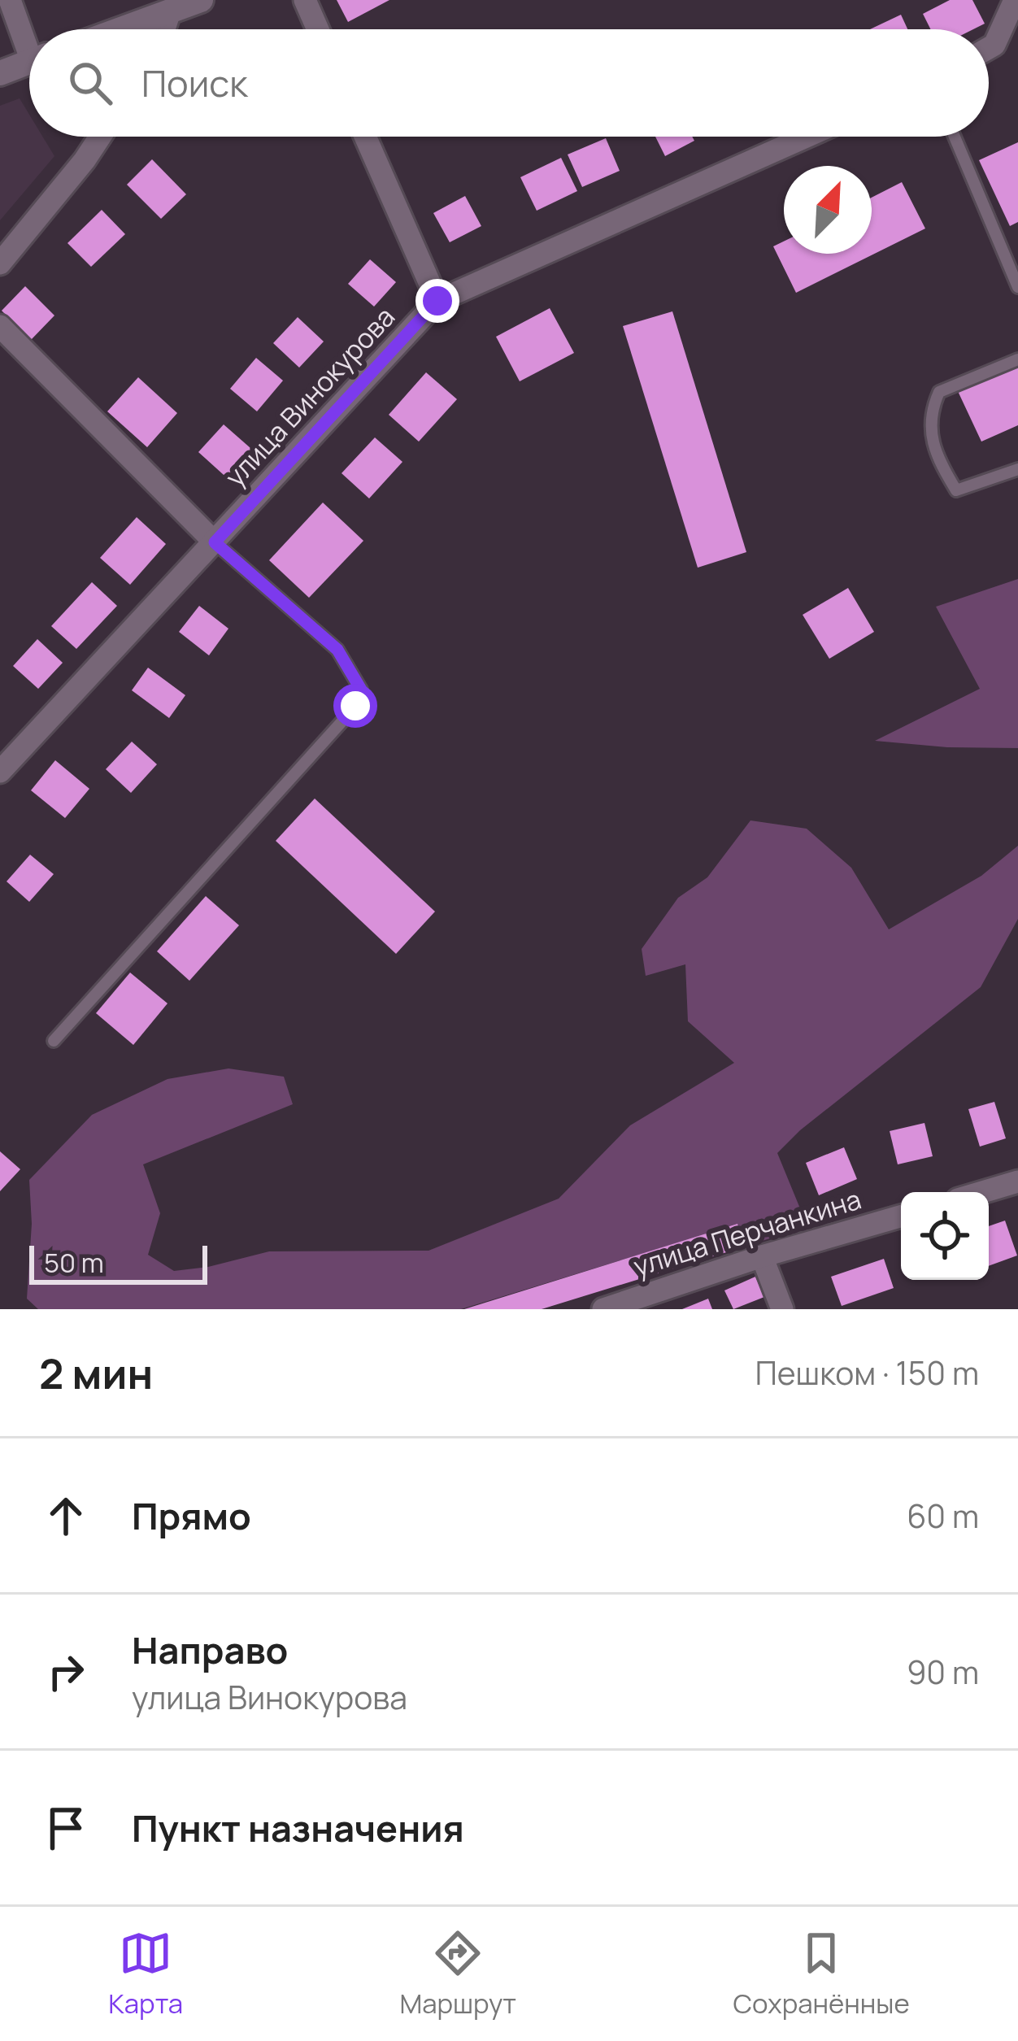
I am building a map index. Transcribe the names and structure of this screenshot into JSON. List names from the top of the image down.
{
  "streets": {
    "street": ["улица Винокурова", "улица Перчанкина"]
  },
  "scale_bar": "50 m",
  "north": "top right",
  "page": {
    "search": "Поиск",
    "scale": "50 m",
    "heading": ["2 мин", "Пешком · 150 m"],
    "list": [
      ["Прямо", "60 m"],
      ["Направо", "улица Винокурова", "90 m"],
      "Пункт назначения"
    ],
    "nav": ["Карта", "Маршрут", "Сохранённые"]
  }
}
